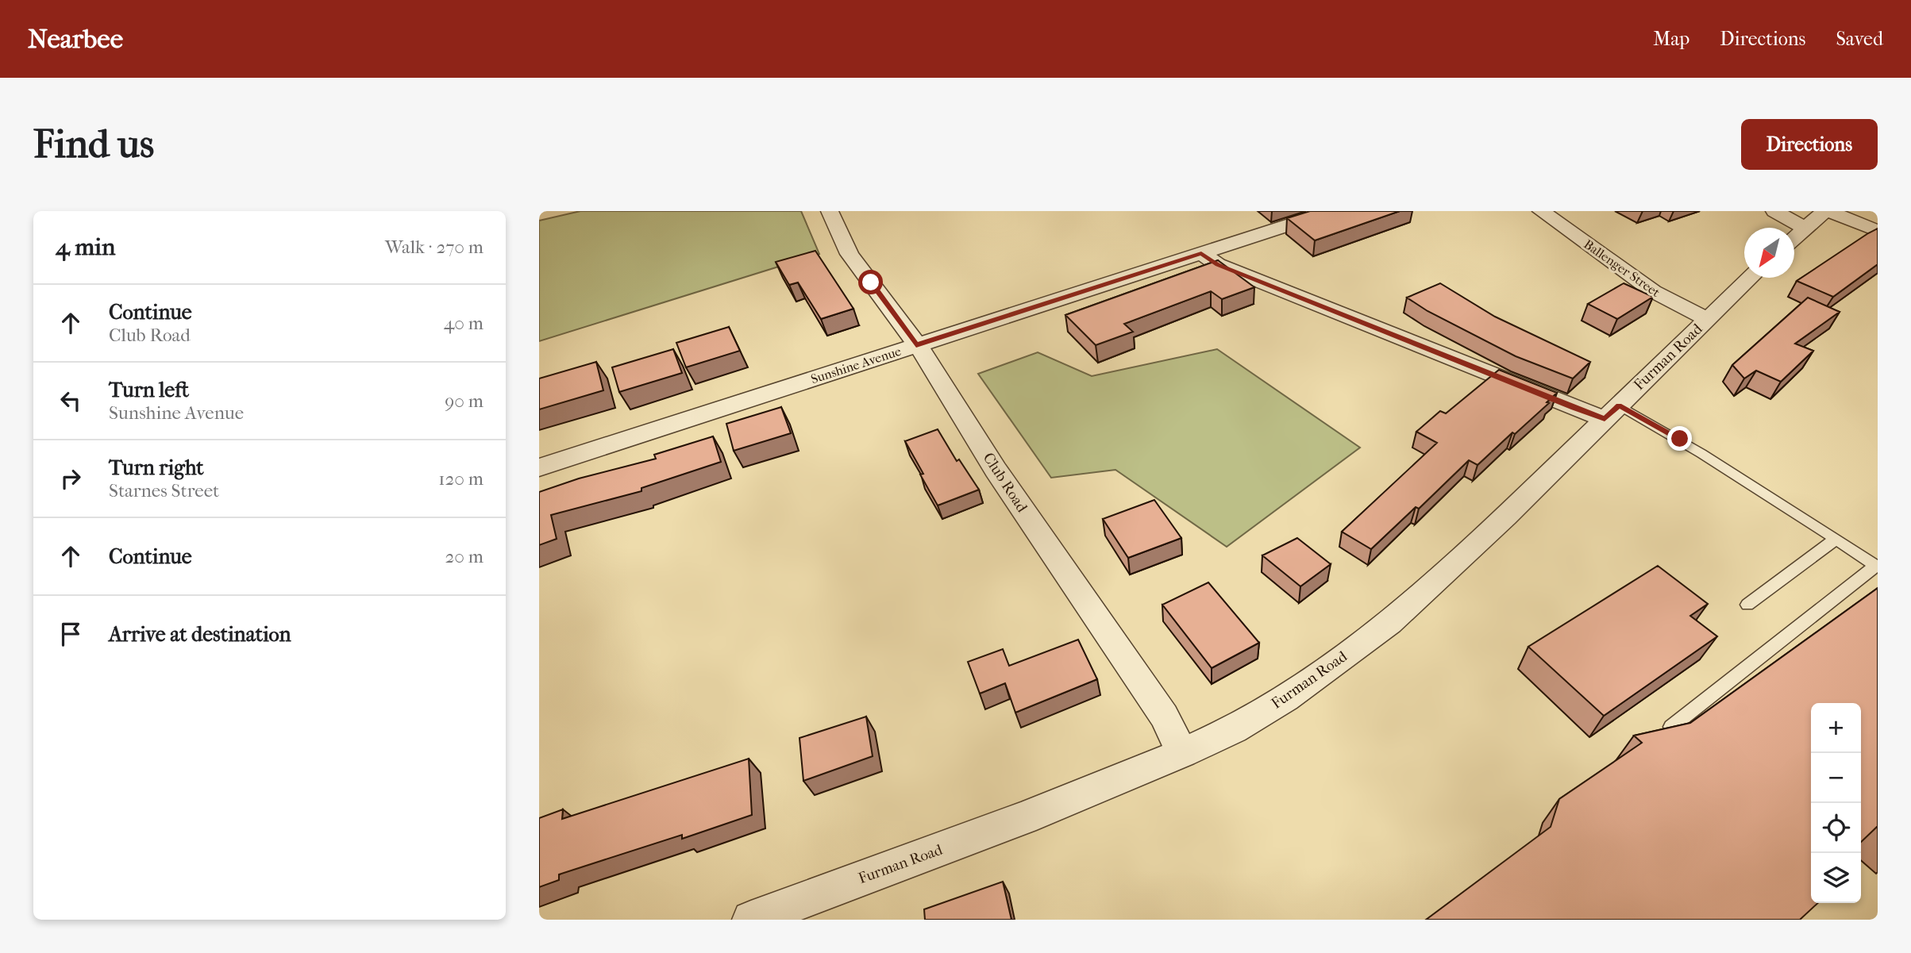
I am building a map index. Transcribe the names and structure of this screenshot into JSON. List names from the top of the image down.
{
  "streets": {
    "street": [
      "Ballenger Street",
      "Furman Road",
      "Sunshine Avenue",
      "Club Road"
    ]
  },
  "crossings": [
    ["Ballenger Street", "Furman Road"],
    ["Furman Road", "Club Road"],
    ["Sunshine Avenue", "Club Road"]
  ],
  "north": "bottom left",
  "page": {
    "header": "Nearbee",
    "nav": ["Map", "Directions", "Saved"],
    "buttons": "Directions",
    "title": "Find us",
    "heading": ["4 min", "Walk · 270 m"],
    "list": [
      ["Continue", "Club Road", "40 m"],
      ["Turn left", "Sunshine Avenue", "90 m"],
      ["Turn right", "Starnes Street", "120 m"],
      ["Continue", "20 m"],
      "Arrive at destination"
    ],
    "map_buttons": ["+", "−"]
  }
}
